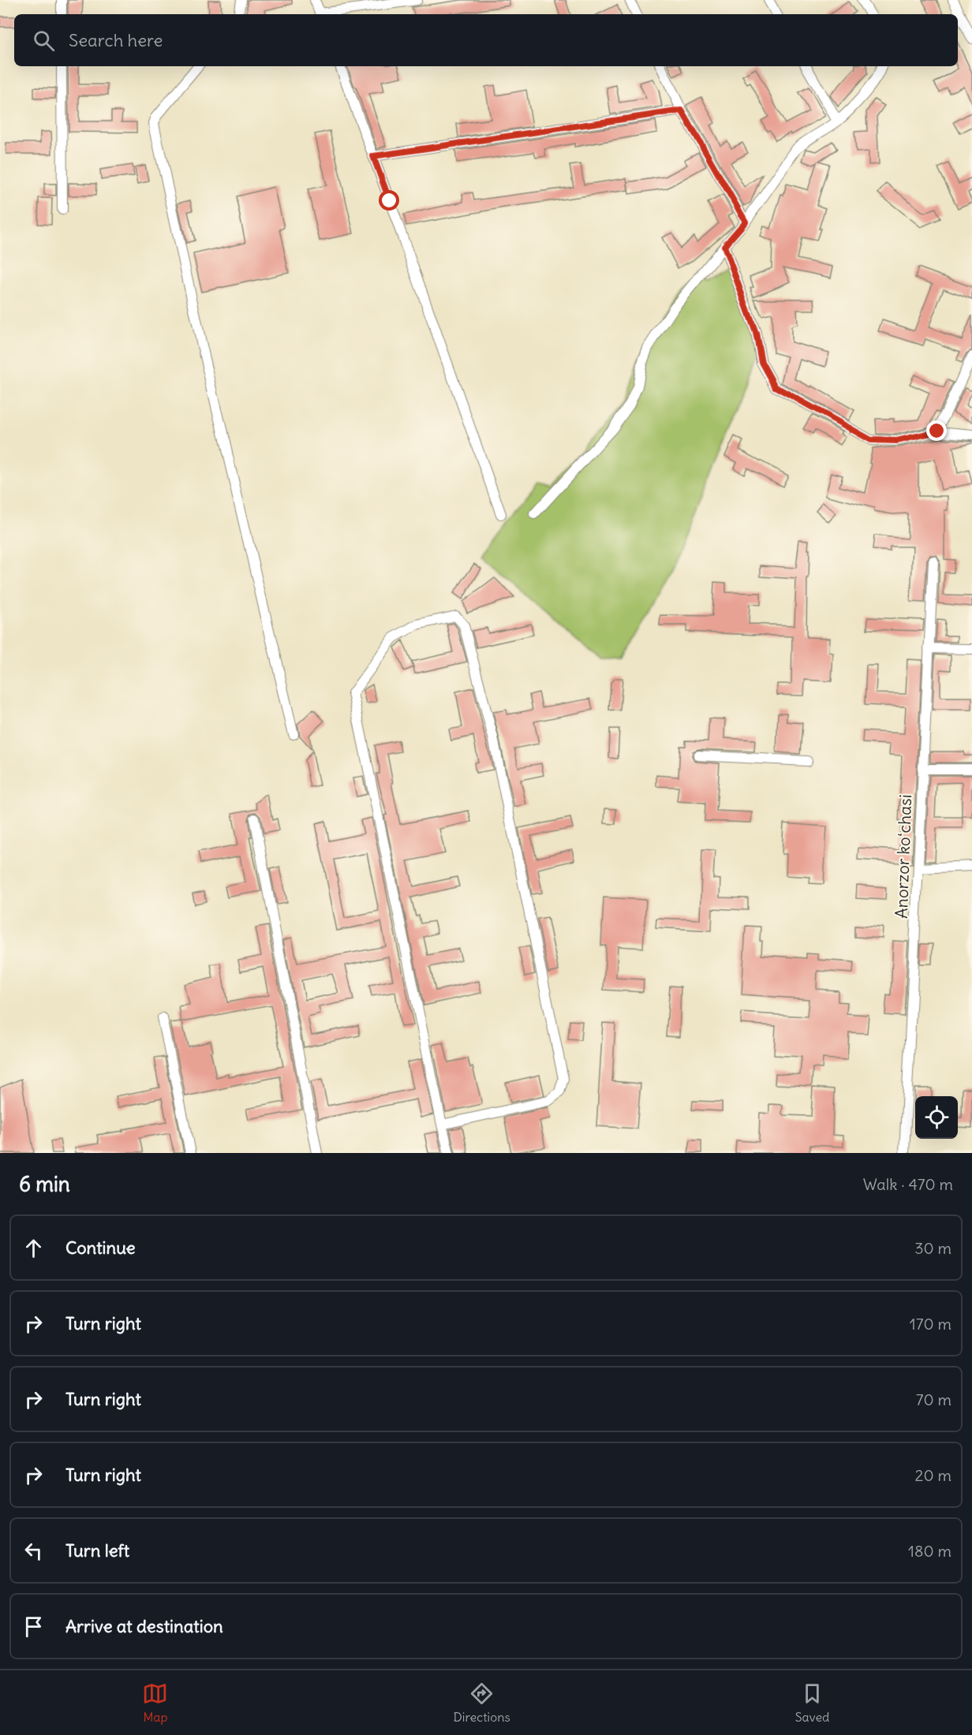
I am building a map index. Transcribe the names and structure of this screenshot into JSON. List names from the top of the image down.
{
  "streets": {
    "street": ["Anorzor koʻchasi"]
  },
  "page": {
    "search": "Search here",
    "heading": ["6 min", "Walk · 470 m"],
    "list": [
      ["Continue", "30 m"],
      ["Turn right", "170 m"],
      ["Turn right", "70 m"],
      ["Turn right", "20 m"],
      ["Turn left", "180 m"],
      "Arrive at destination"
    ],
    "nav": ["Map", "Directions", "Saved"]
  }
}
